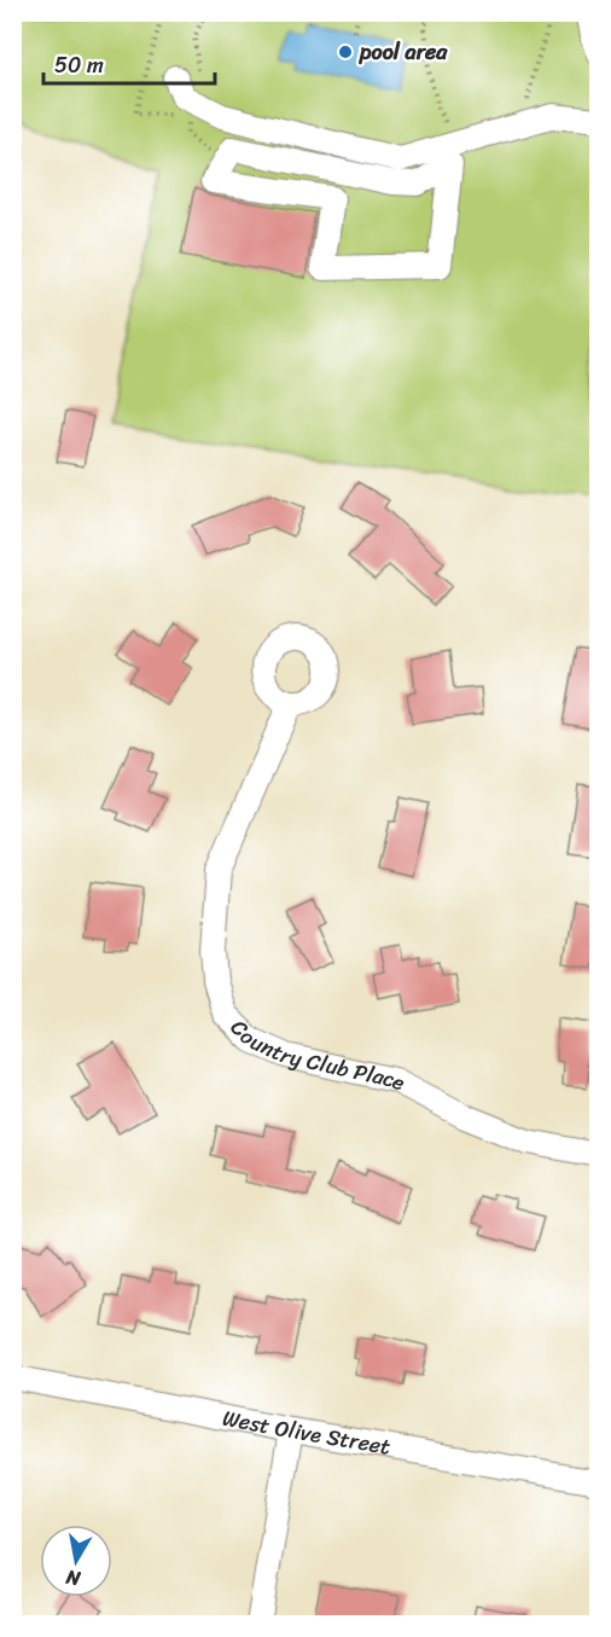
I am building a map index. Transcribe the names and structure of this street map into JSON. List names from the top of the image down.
{
  "streets": {
    "street": ["Country Club Place", "West Olive Street"]
  },
  "places": ["pool area"],
  "scale_bar": "50 m",
  "north": "bottom"
}
